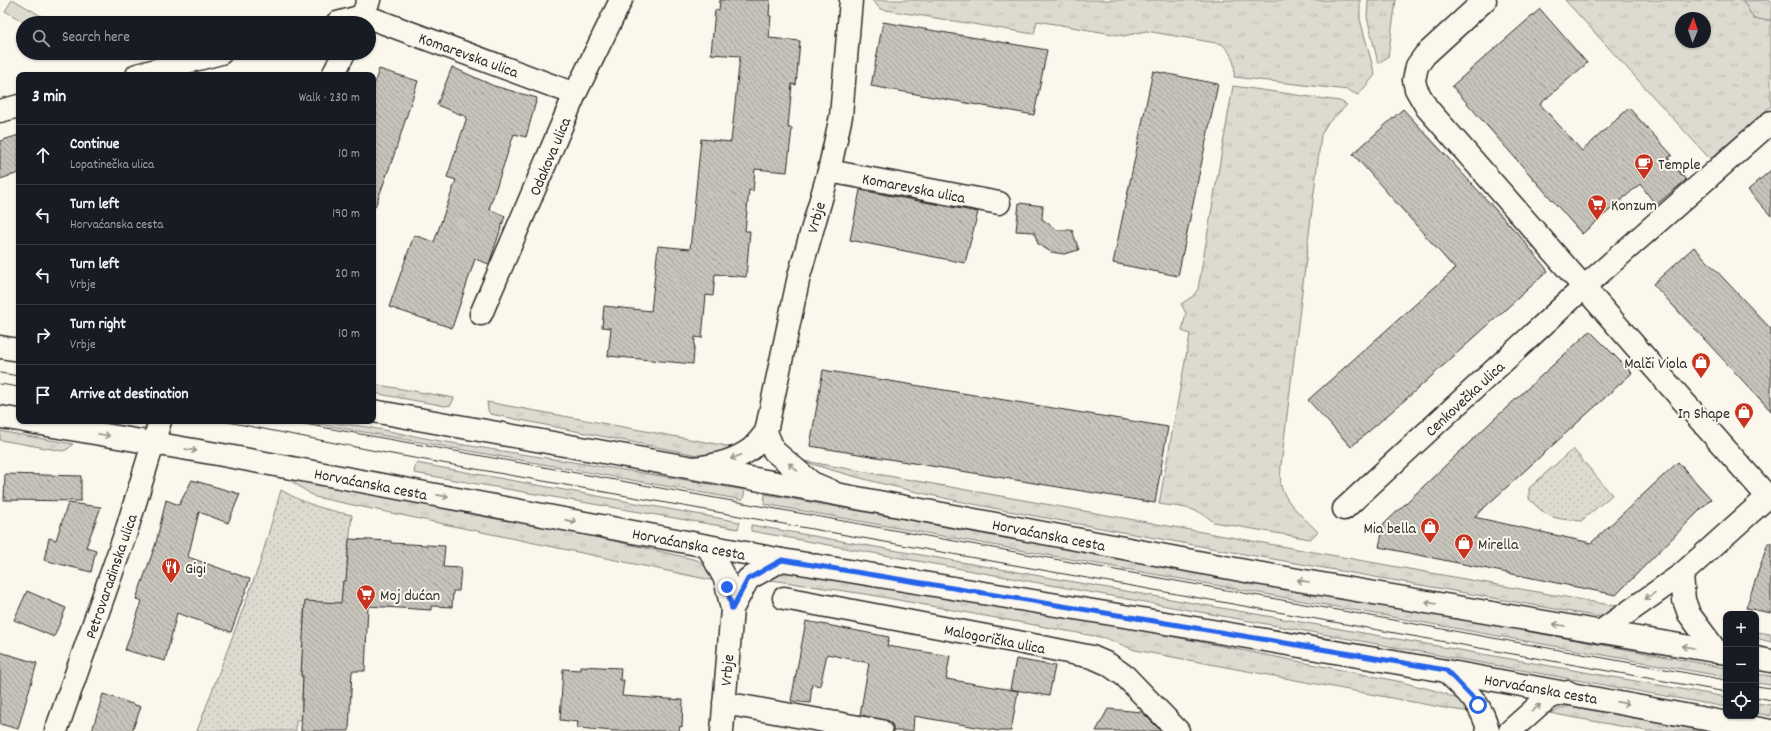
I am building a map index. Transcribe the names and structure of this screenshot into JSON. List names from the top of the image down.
{
  "streets": {
    "street": [
      "Komarevska ulica",
      "Odakova ulica",
      "Vrbje",
      "Cenkovečka ulica",
      "Horvaćanska cesta",
      "Petrovaradinska ulica",
      "Malogorička ulica"
    ]
  },
  "crossings": [
    ["Komarevska ulica", "Odakova ulica"],
    ["Komarevska ulica", "Vrbje"],
    ["Vrbje", "Horvaćanska cesta"],
    ["Horvaćanska cesta", "Petrovaradinska ulica"]
  ],
  "places": {
    "cafe": ["Temple"],
    "supermarket": ["Konzum", "Moj dućan"],
    "shop": [
      "Malči Viola",
      "In Shape",
      "Mia bella",
      "Mirella"
    ],
    "restaurant": ["Gigi"]
  },
  "north": "top",
  "page": {
    "search": "Search here",
    "heading": ["3 min", "Walk · 230 m"],
    "list": [
      ["Continue", "Lopatinečka ulica", "10 m"],
      ["Turn left", "Horvaćanska cesta", "190 m"],
      ["Turn left", "Vrbje", "20 m"],
      ["Turn right", "Vrbje", "10 m"],
      "Arrive at destination"
    ],
    "map_buttons": ["+", "−"]
  }
}
